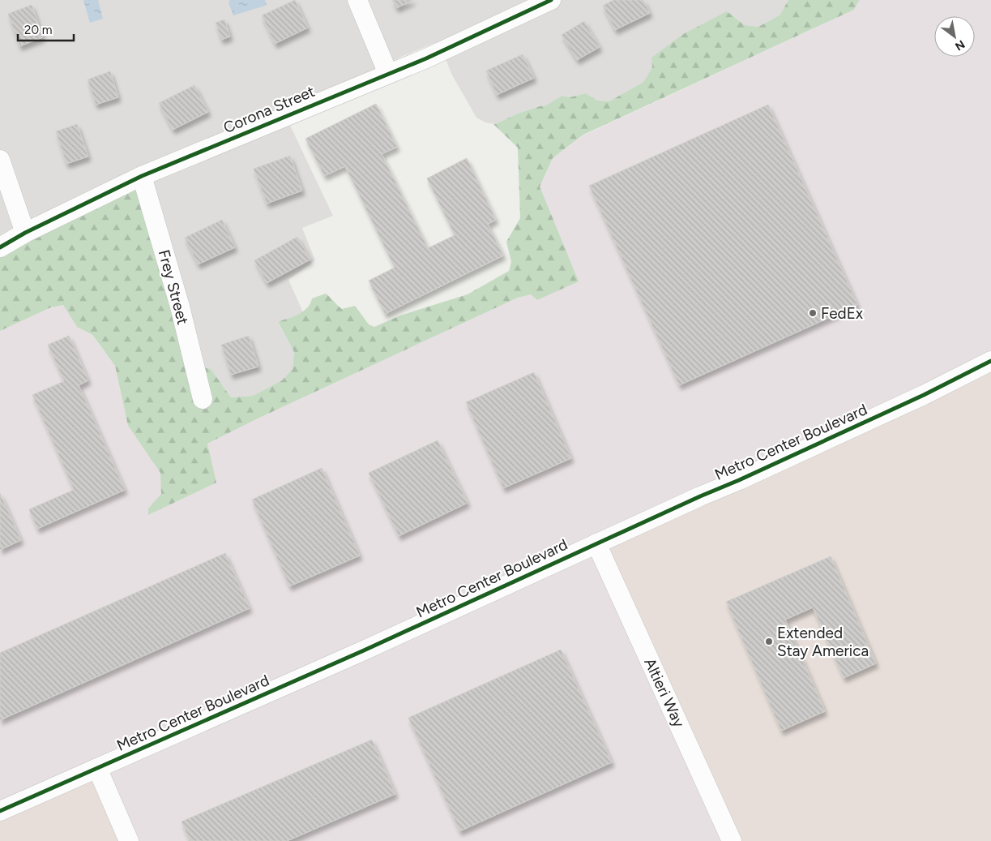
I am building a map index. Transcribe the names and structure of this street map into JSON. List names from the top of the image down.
{
  "streets": {
    "street": [
      "Corona Street",
      "Frey Street",
      "Metro Center Boulevard",
      "Altieri Way"
    ]
  },
  "crossings": [
    ["Corona Street", "Frey Street"],
    ["Metro Center Boulevard", "Altieri Way"]
  ],
  "places": ["FedEx", "Extended Stay America"],
  "scale_bar": "20 m",
  "north": "bottom right"
}
